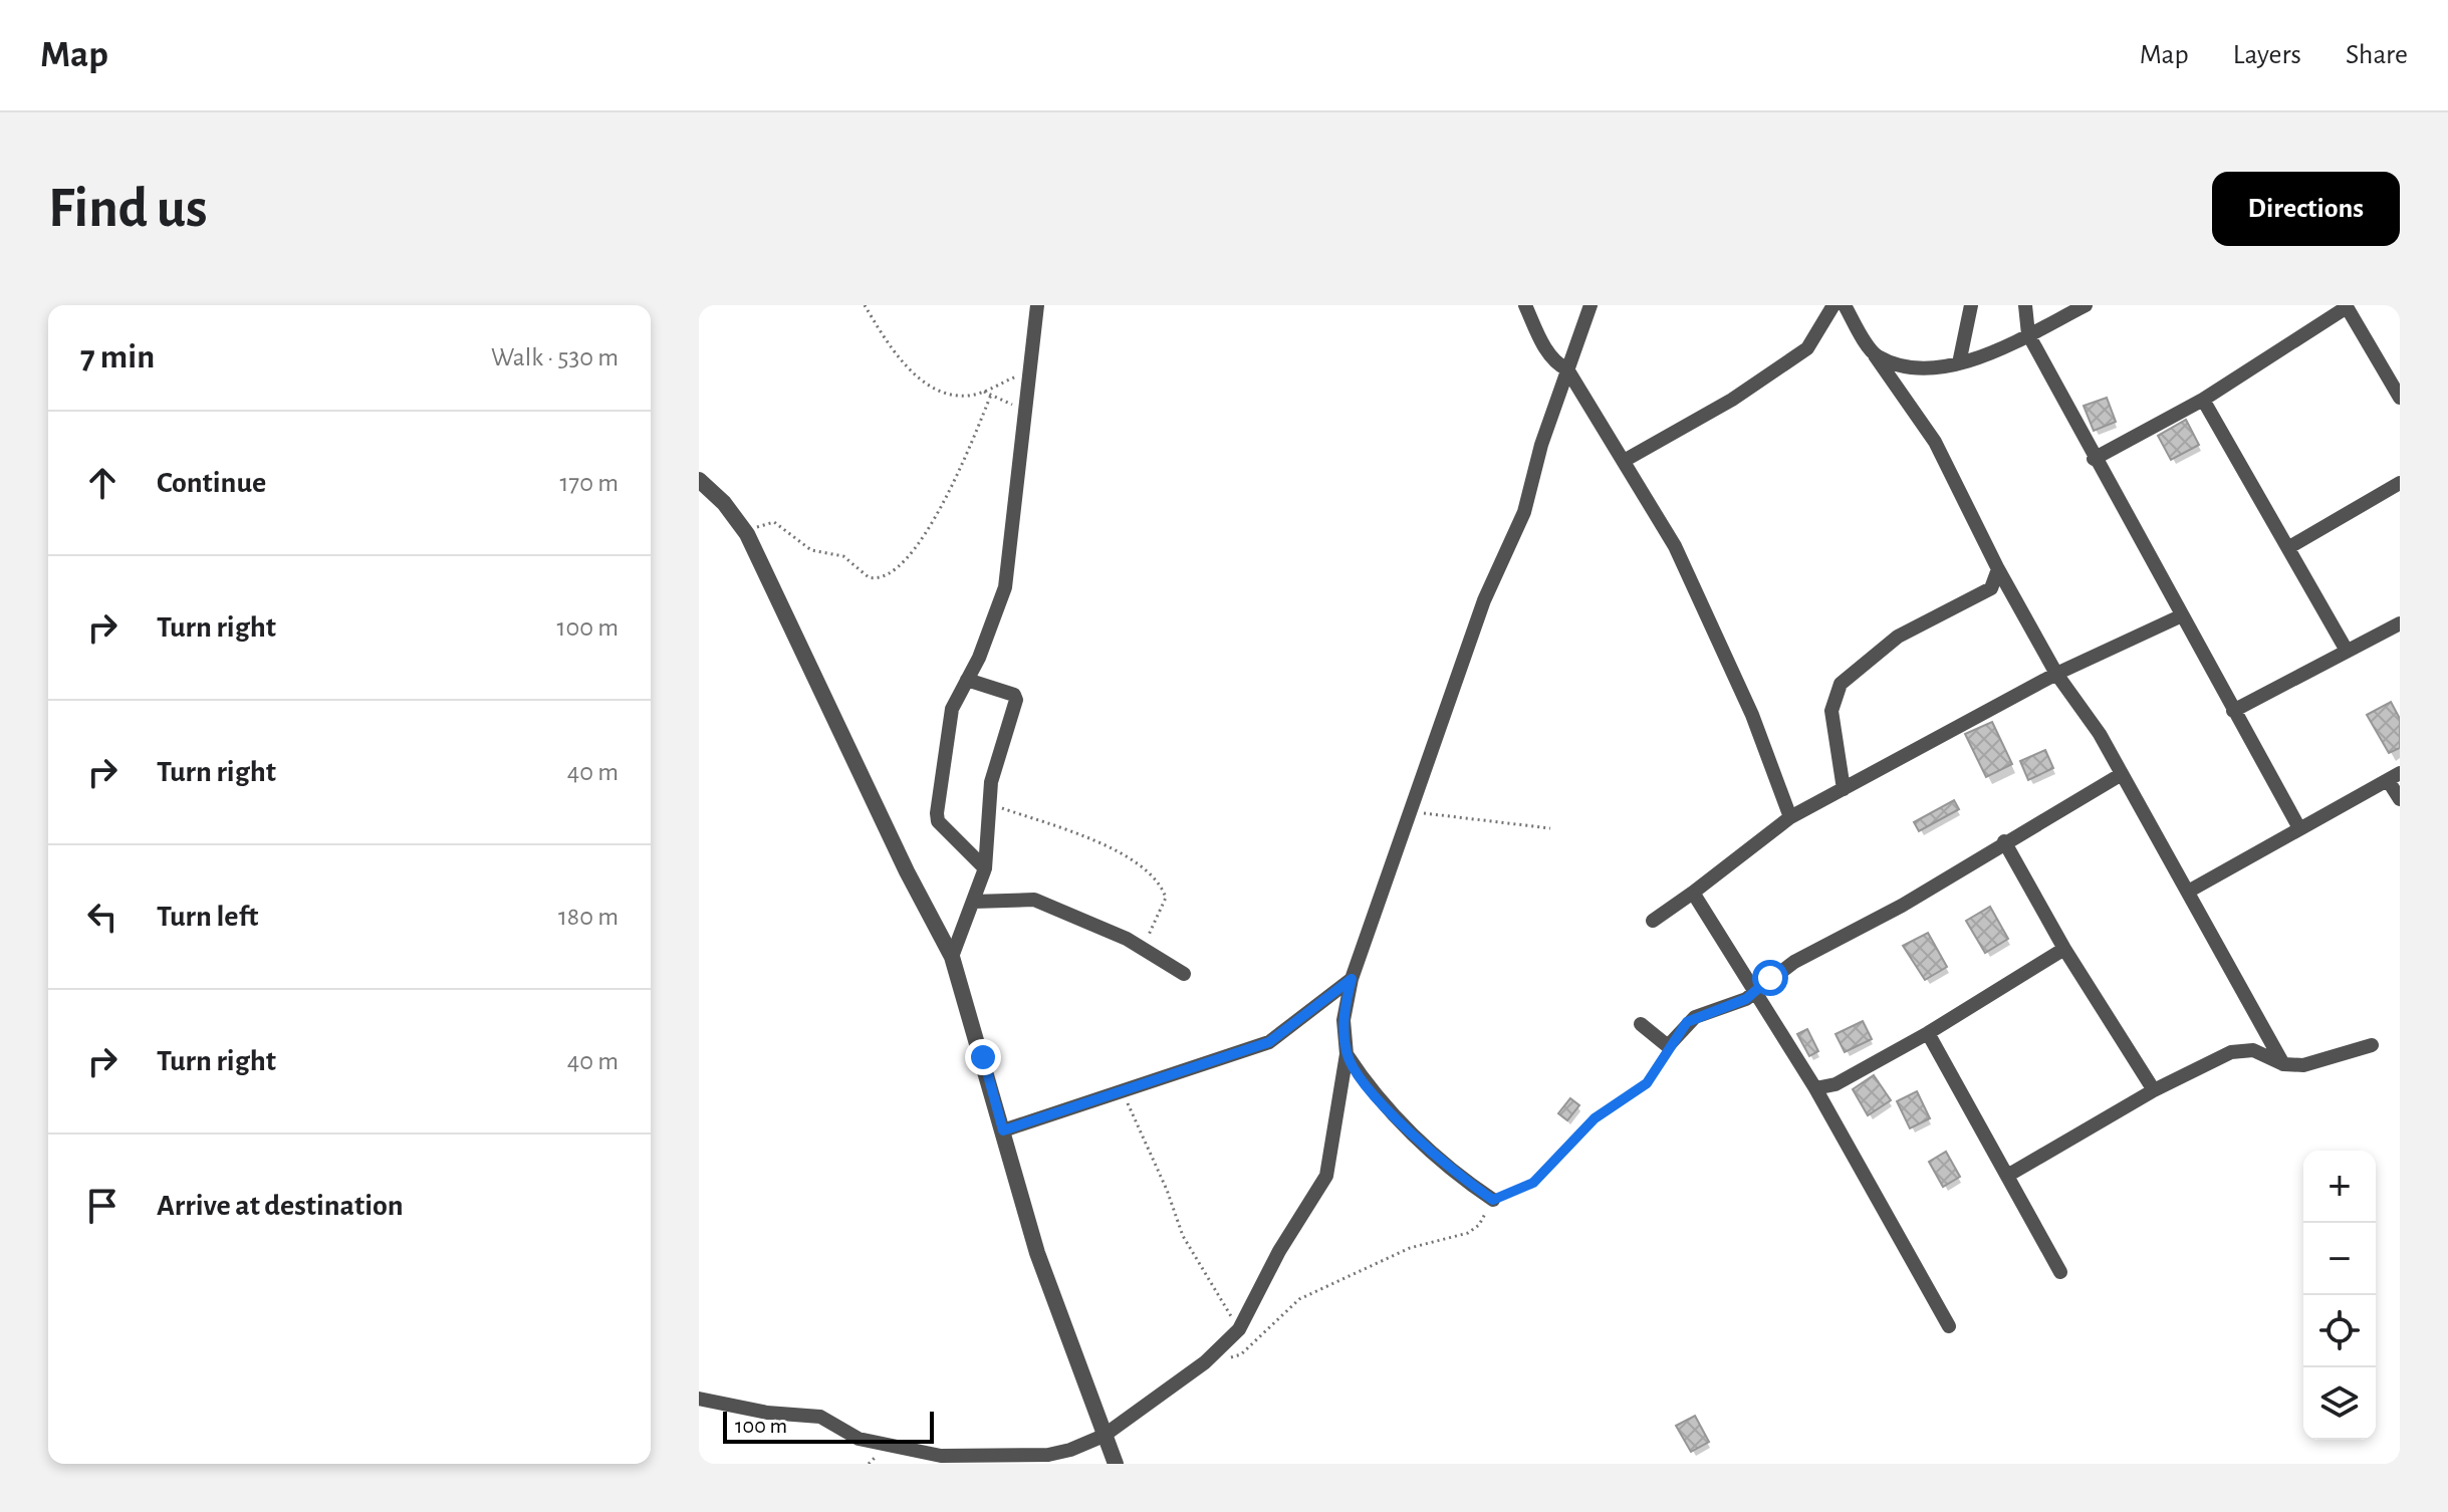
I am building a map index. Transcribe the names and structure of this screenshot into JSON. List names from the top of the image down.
{
  "scale_bar": "100 m",
  "page": {
    "header": "Map",
    "nav": ["Map", "Layers", "Share"],
    "buttons": "Directions",
    "title": "Find us",
    "heading": ["7 min", "Walk · 530 m"],
    "list": [
      ["Continue", "170 m"],
      ["Turn right", "100 m"],
      ["Turn right", "40 m"],
      ["Turn left", "180 m"],
      ["Turn right", "40 m"],
      "Arrive at destination"
    ],
    "map_buttons": ["+", "−"],
    "scale": "100 m"
  }
}
